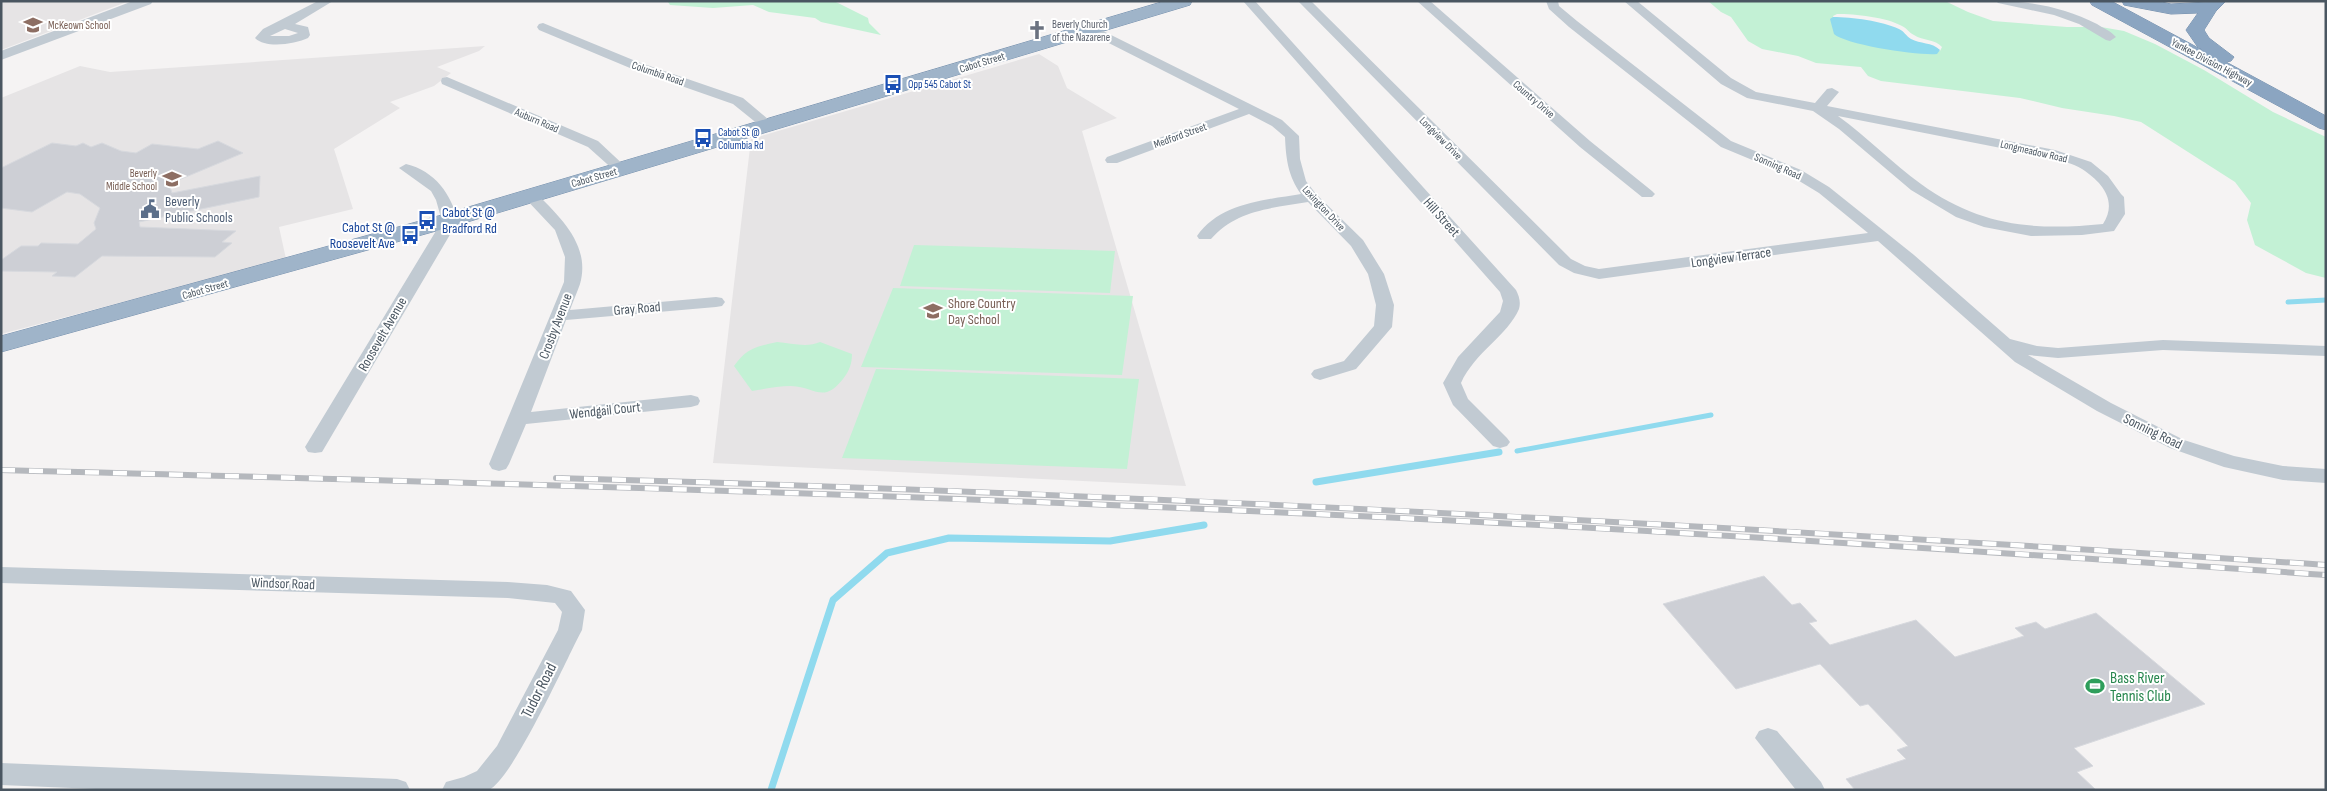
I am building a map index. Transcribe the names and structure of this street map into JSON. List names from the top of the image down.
{
  "streets": {
    "highway": ["Cabot Street", "Yankee Division Highway"],
    "street": [
      "Columbia Road",
      "Country Drive",
      "Auburn Road",
      "Medford Street",
      "Longview Drive",
      "Longmeadow Road",
      "Sonning Road",
      "Lexington Drive",
      "Hill Street",
      "Longview Terrace",
      "Gray Road",
      "Crosby Avenue",
      "Roosevelt Avenue",
      "Wendgail Court",
      "Windsor Road",
      "Tudor Road"
    ]
  },
  "crossings": [
    ["Cabot Street", "Columbia Road"],
    ["Cabot Street", "Auburn Road"],
    ["Cabot Street", "Lexington Drive"],
    ["Cabot Street", "Crosby Avenue"],
    ["Cabot Street", "Roosevelt Avenue"],
    ["Medford Street", "Lexington Drive"],
    ["Longview Drive", "Longview Terrace"],
    ["Sonning Road", "Longview Terrace"],
    ["Gray Road", "Crosby Avenue"],
    ["Crosby Avenue", "Wendgail Court"],
    ["Windsor Road", "Tudor Road"]
  ],
  "places": {
    "school or university": ["McKeown School", "Beverly Middle School", "Shore Country Day School"],
    "church": ["Beverly Church of the Nazarene"],
    "bus stop": [
      "Opp 545 Cabot St",
      "Cabot St @ Columbia Rd",
      "Cabot St @ Bradford Rd",
      "Cabot St @ Roosevelt Ave"
    ],
    "public building": ["Beverly Public Schools"],
    "sports": ["Bass River Tennis Club"]
  }
}
